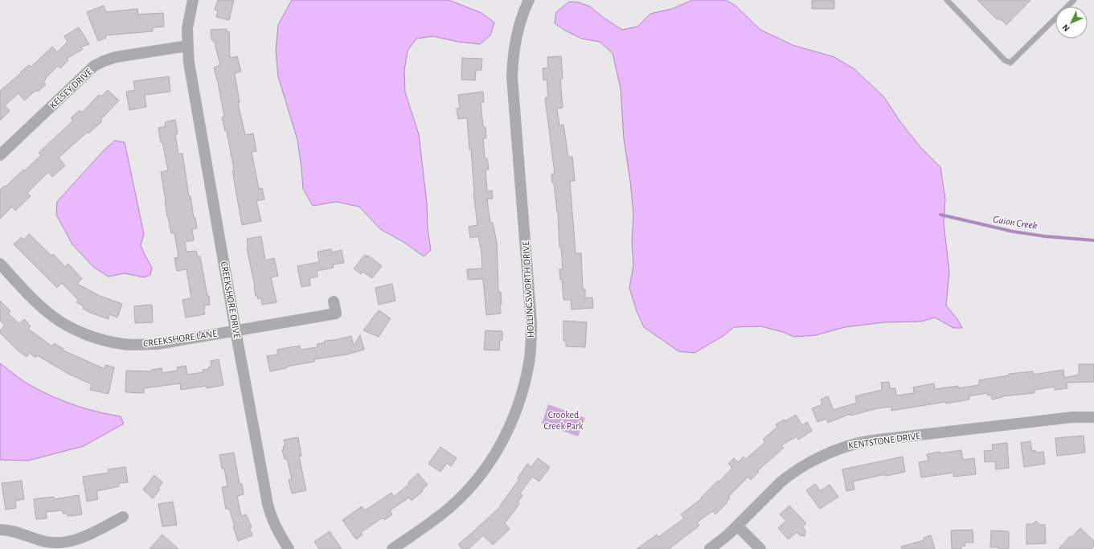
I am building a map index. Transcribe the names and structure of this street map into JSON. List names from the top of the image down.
{
  "streets": {
    "street": [
      "KELSEY DRIVE",
      "HOLLINGSWORTH DRIVE",
      "CREEKSHORE DRIVE",
      "CREEKSHORE LANE",
      "KENTSTONE DRIVE"
    ]
  },
  "crossings": [
    ["KELSEY DRIVE", "CREEKSHORE DRIVE"],
    ["CREEKSHORE DRIVE", "CREEKSHORE LANE"]
  ],
  "water": ["Guion Creek"],
  "parks": ["Crooked Creek Park"],
  "north": "bottom left"
}
